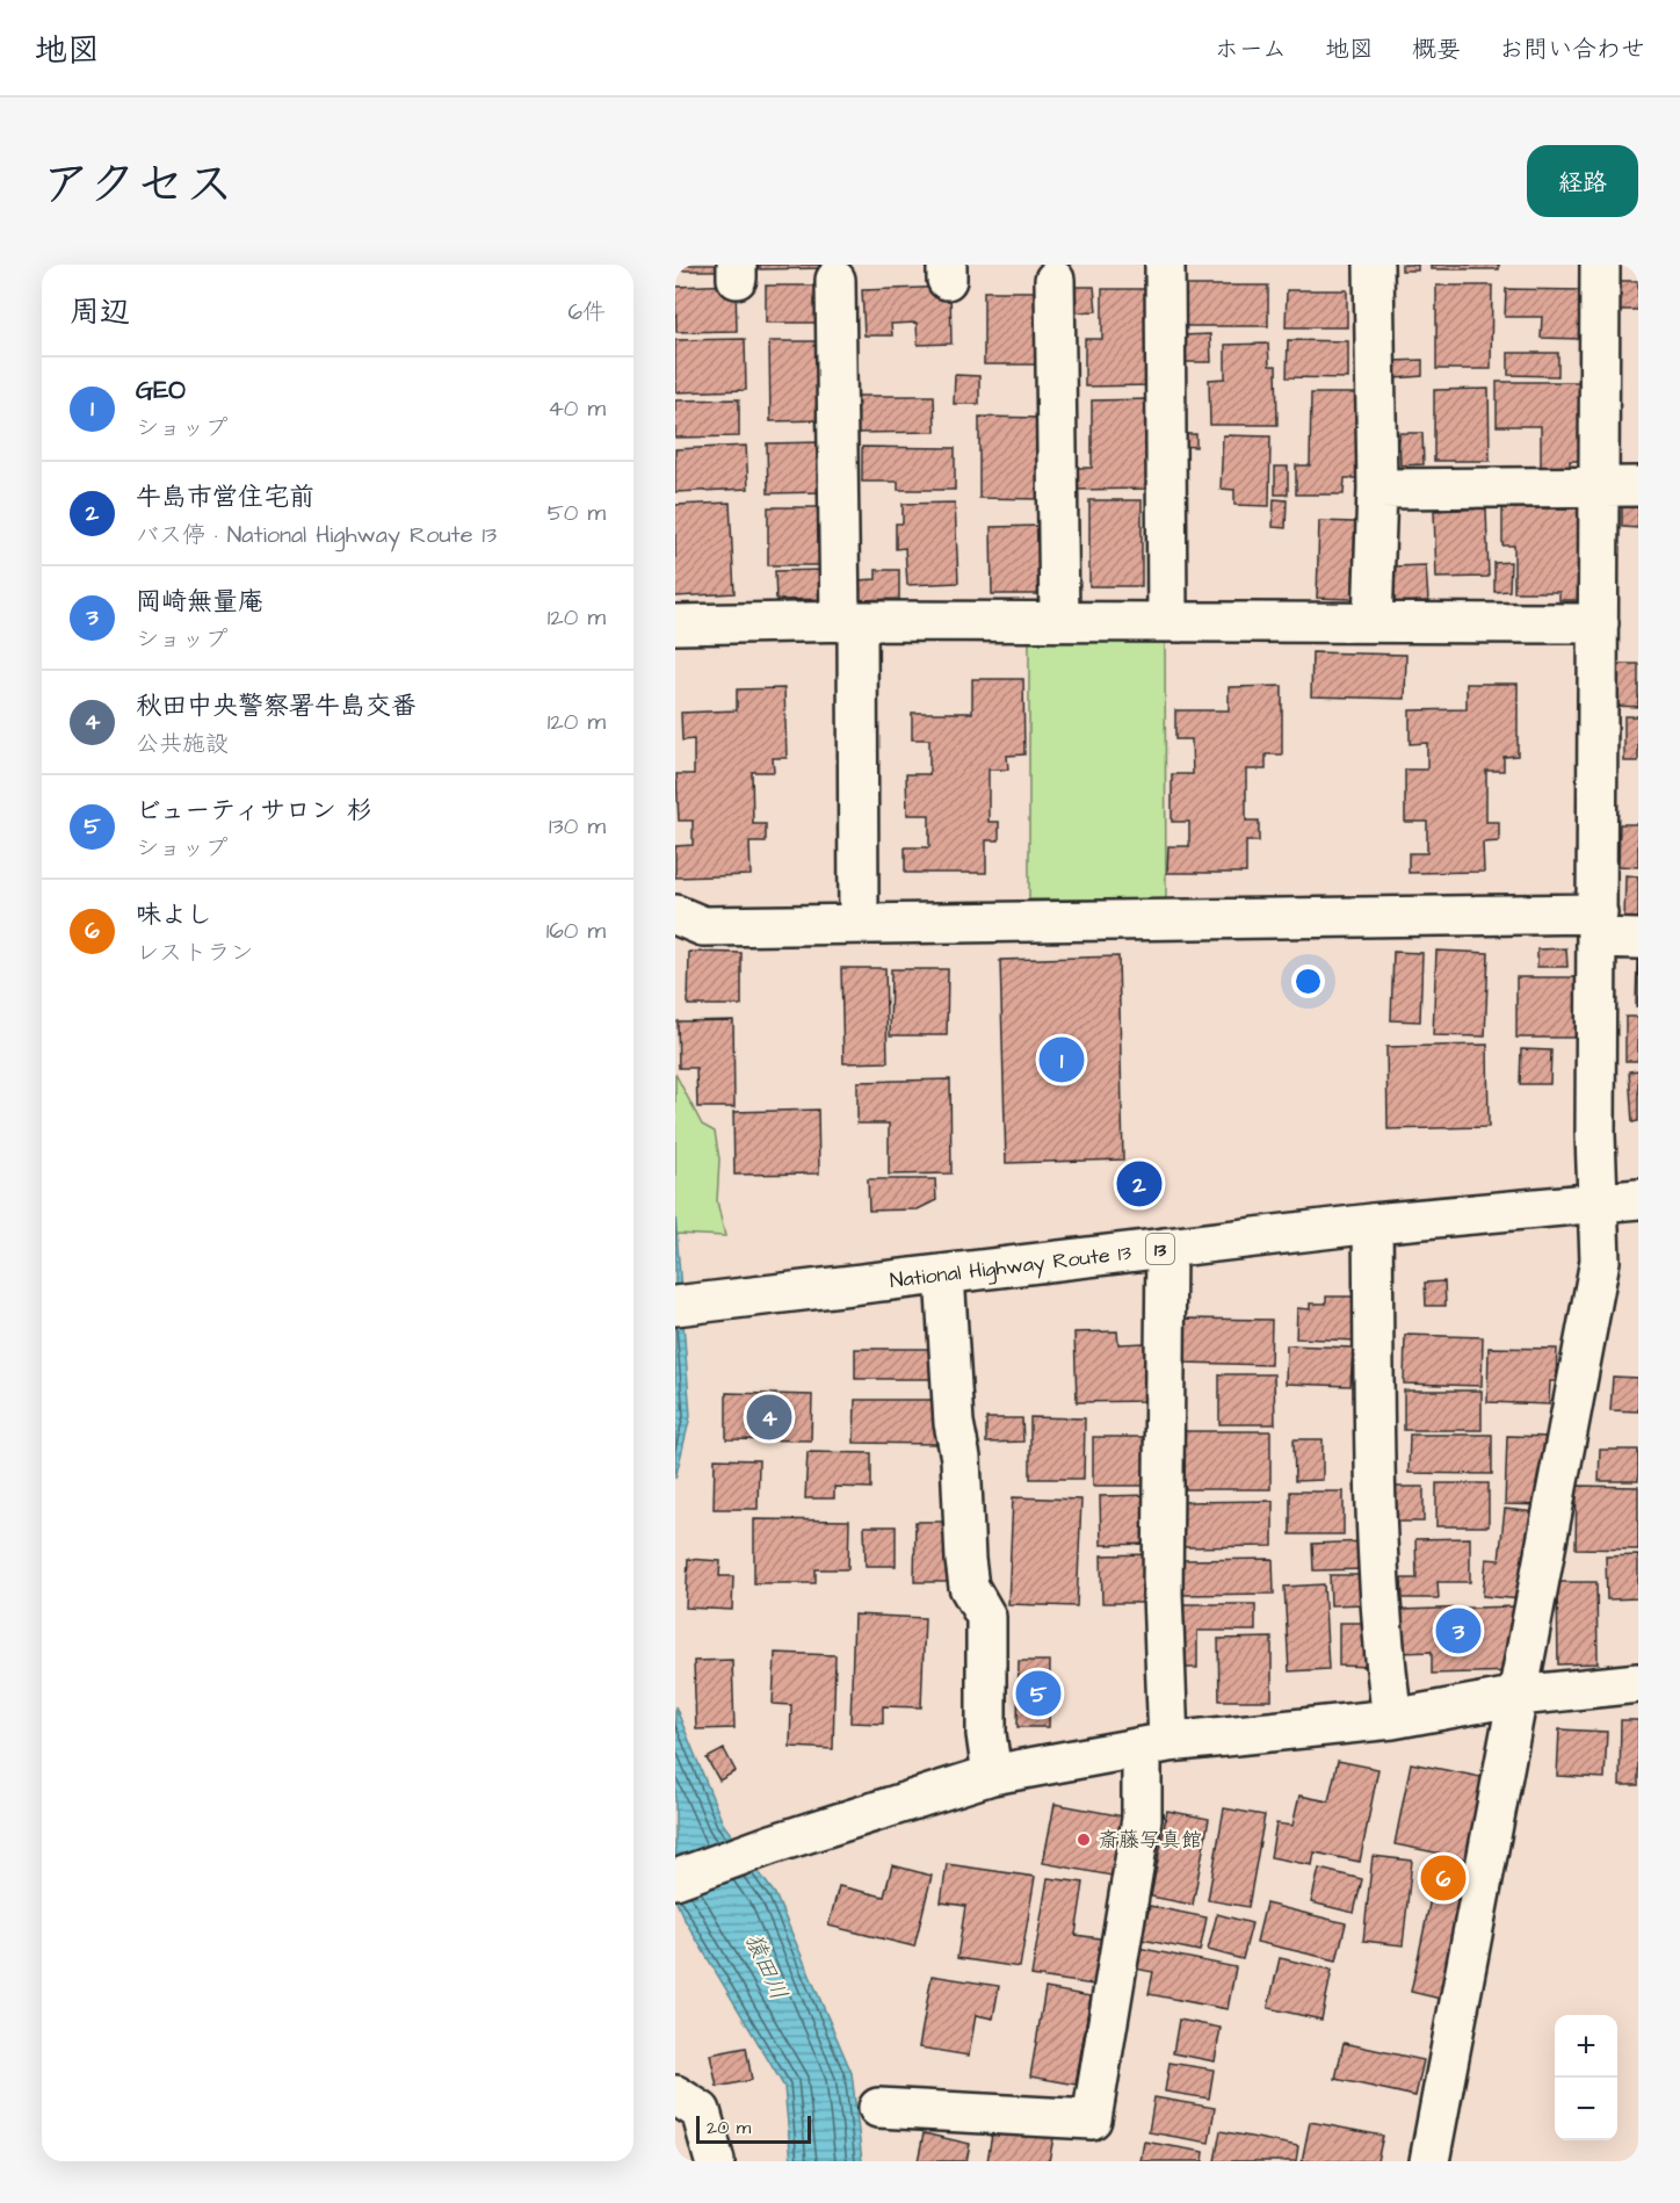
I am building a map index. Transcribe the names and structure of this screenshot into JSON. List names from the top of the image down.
{
  "streets": {
    "main road": ["13", "National Highway Route 13"]
  },
  "water": ["猿田川"],
  "places": ["斎藤写真館"],
  "scale_bar": "20 m",
  "page": {
    "header": "地図",
    "nav": [
      "ホーム",
      "地図",
      "概要",
      "お問い合わせ"
    ],
    "title": "アクセス",
    "buttons": "経路",
    "heading": ["周辺", "6件"],
    "list": [
      {
        "mark": "1",
        "name": "GEO",
        "note": "ショップ",
        "value": "40 m"
      },
      {
        "mark": "2",
        "name": "牛島市営住宅前",
        "note": "バス停 · National Highway Route 13",
        "value": "50 m"
      },
      {
        "mark": "3",
        "name": "岡崎無量庵",
        "note": "ショップ",
        "value": "120 m"
      },
      {
        "mark": "4",
        "name": "秋田中央警察署牛島交番",
        "note": "公共施設",
        "value": "120 m"
      },
      {
        "mark": "5",
        "name": "ビューティサロン 杉",
        "note": "ショップ",
        "value": "130 m"
      },
      {
        "mark": "6",
        "name": "味よし",
        "note": "レストラン",
        "value": "160 m"
      }
    ],
    "pins": [
      "1",
      "2",
      "4",
      "3",
      "5",
      "6"
    ],
    "map_buttons": ["+", "−"],
    "scale": "20 m"
  }
}
